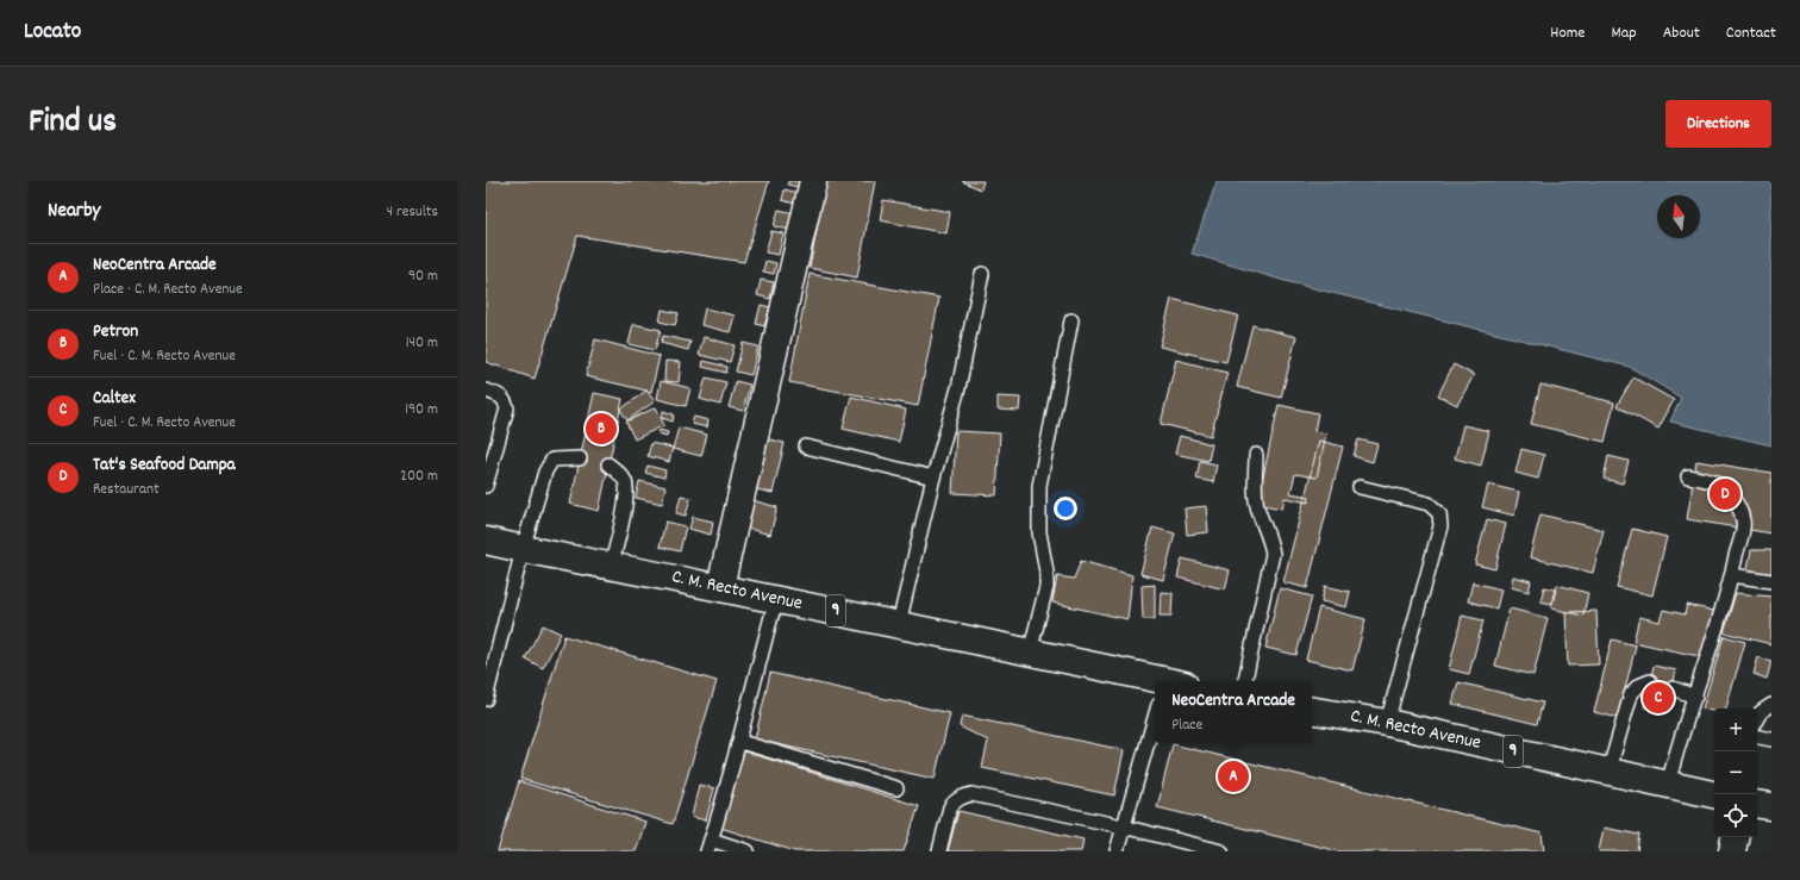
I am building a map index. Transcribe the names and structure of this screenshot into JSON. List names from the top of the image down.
{
  "streets": {
    "main road": ["C. M. Recto Avenue", "9"]
  },
  "north": "top",
  "page": {
    "header": "Locato",
    "nav": [
      "Home",
      "Map",
      "About",
      "Contact"
    ],
    "title": "Find us",
    "buttons": "Directions",
    "heading": ["Nearby", "4 results"],
    "list": [
      {
        "mark": "A",
        "name": "NeoCentra Arcade",
        "note": "Place · C. M. Recto Avenue",
        "value": "90 m"
      },
      {
        "mark": "B",
        "name": "Petron",
        "note": "Fuel · C. M. Recto Avenue",
        "value": "140 m"
      },
      {
        "mark": "C",
        "name": "Caltex",
        "note": "Fuel · C. M. Recto Avenue",
        "value": "190 m"
      },
      {
        "mark": "D",
        "name": "Tat's Seafood Dampa",
        "note": "Restaurant",
        "value": "200 m"
      }
    ],
    "pins": [
      "B",
      "D",
      "C",
      "A"
    ],
    "popup": ["NeoCentra Arcade", "Place"],
    "map_buttons": ["+", "−"]
  }
}
